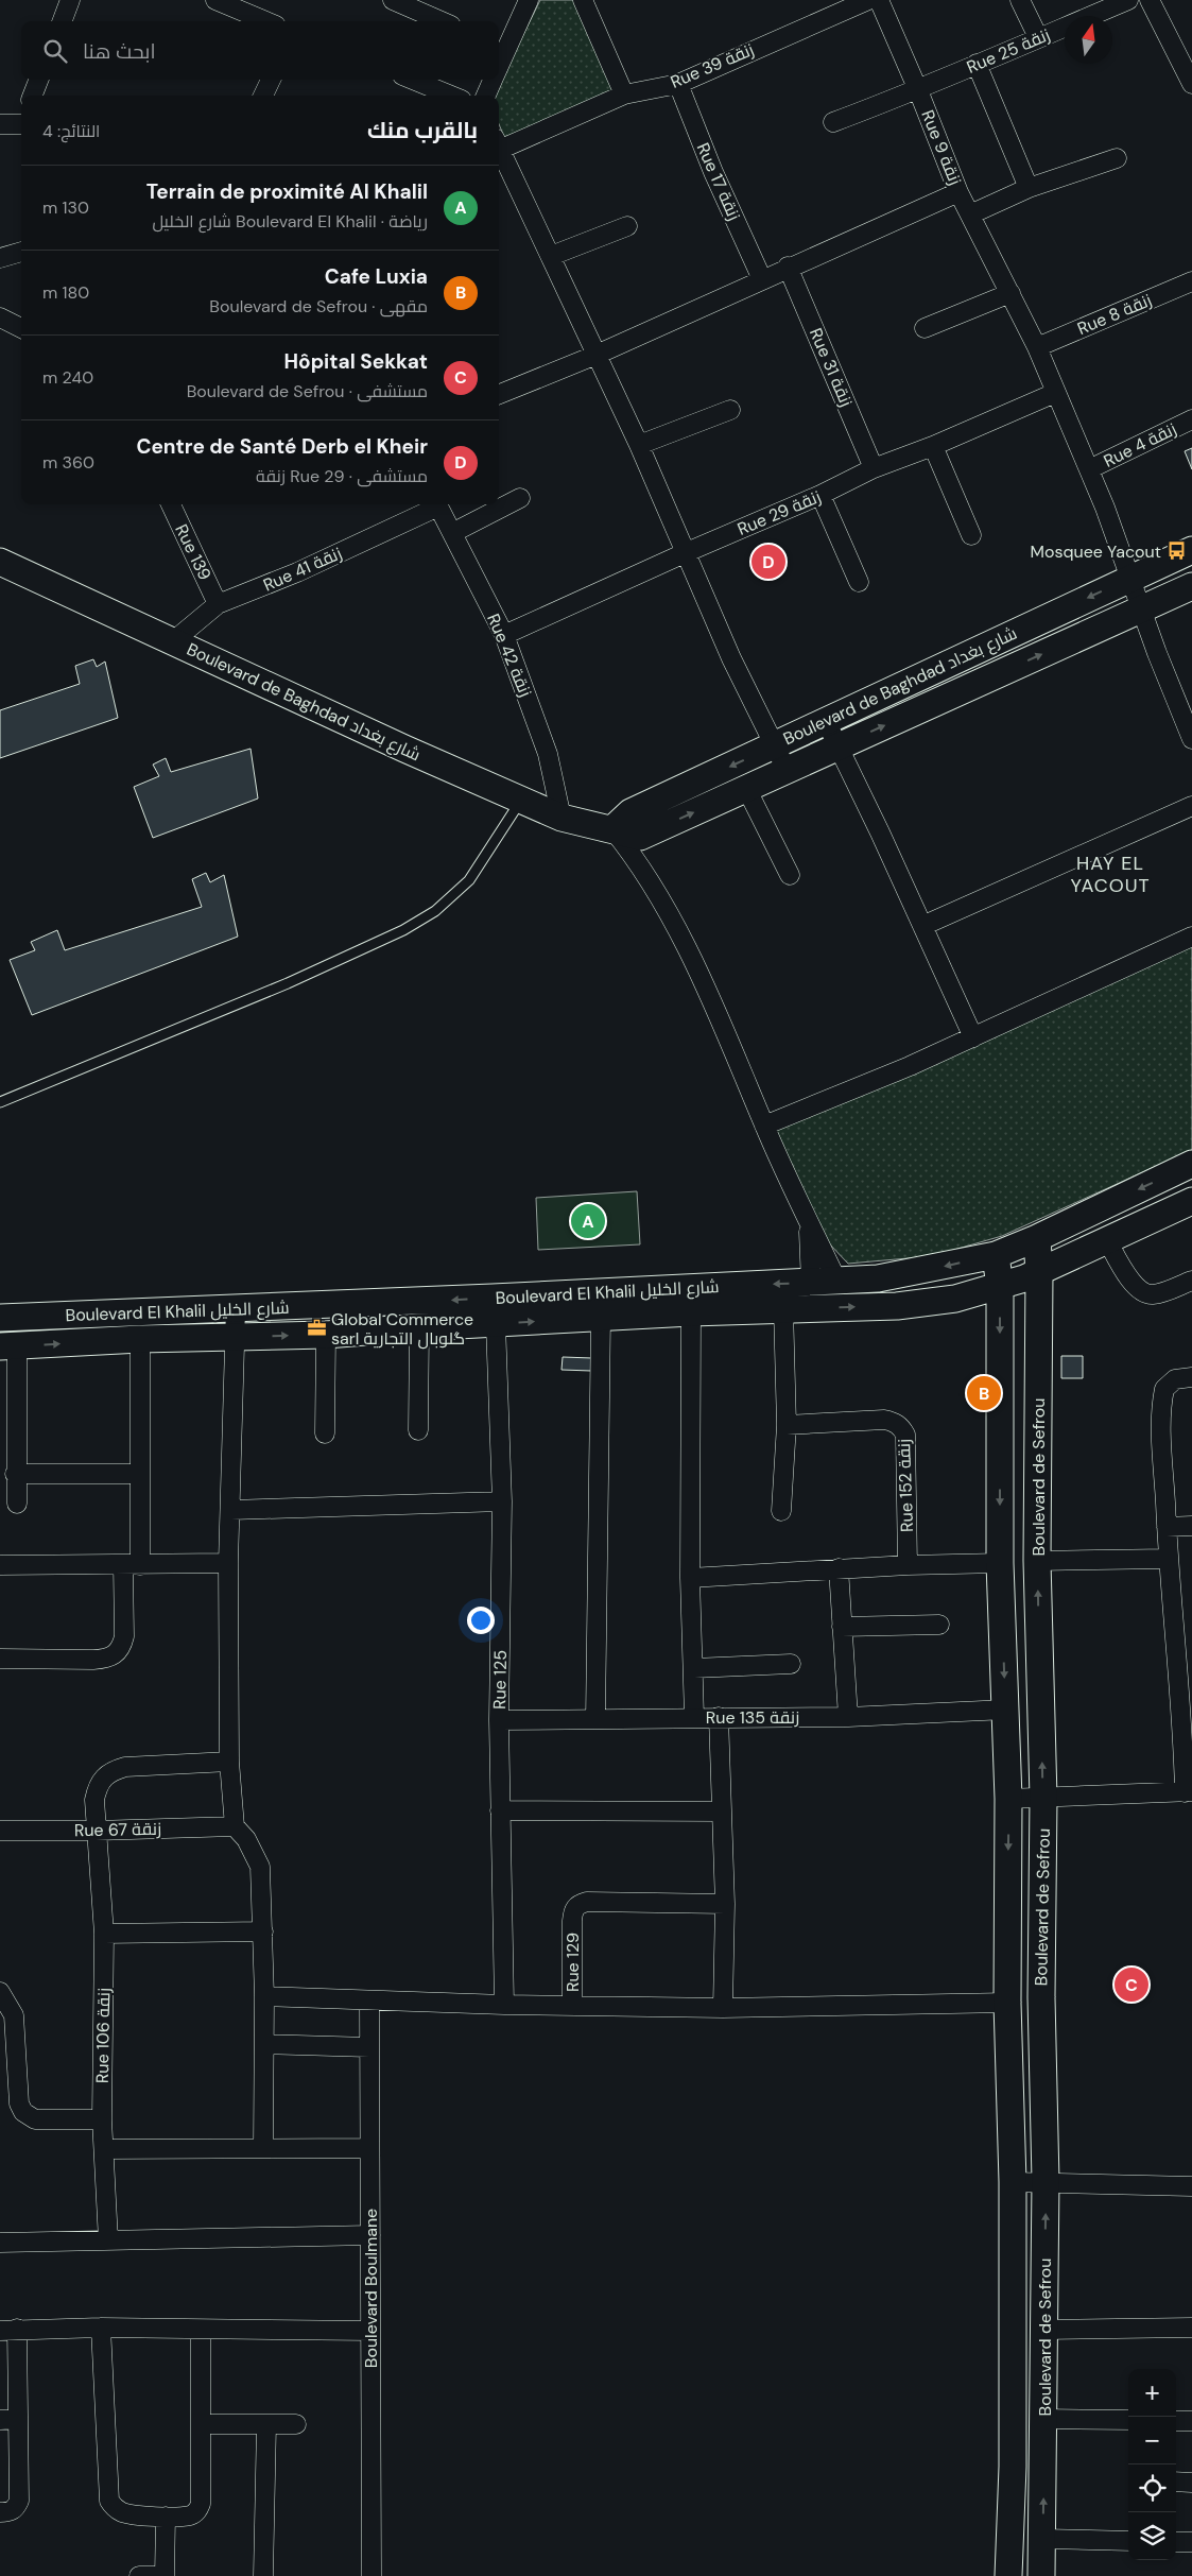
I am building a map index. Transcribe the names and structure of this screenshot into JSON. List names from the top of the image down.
{
  "streets": {
    "street": [
      "Rue 25 زنقة",
      "Rue 39 زنقة",
      "Rue 9 زنقة",
      "Rue 17 زنقة",
      "Rue 8 زنقة",
      "Rue 31 زنقة",
      "Rue 4 زنقة",
      "Rue 29 زنقة",
      "Rue 139",
      "Rue 41 زنقة",
      "Rue 42 زنقة",
      "Boulevard de Baghdad شارع بغداد",
      "Boulevard El Khalil شارع الخليل",
      "Boulevard de Sefrou",
      "Rue 152 زنقة",
      "Rue 125",
      "Rue 135 زنقة",
      "Rue 67 زنقة",
      "Rue 129",
      "Rue 106 زنقة",
      "Boulevard Boulmane"
    ]
  },
  "crossings": [
    ["Rue 25 زنقة", "Rue 9 زنقة"],
    ["Rue 39 زنقة", "Rue 17 زنقة"],
    ["Rue 9 زنقة", "Rue 8 زنقة"],
    ["Rue 9 زنقة", "Rue 4 زنقة"],
    ["Rue 9 زنقة", "Rue 29 زنقة"],
    ["Rue 9 زنقة", "Boulevard de Baghdad شارع بغداد"],
    ["Rue 31 زنقة", "Rue 29 زنقة"],
    ["Rue 29 زنقة", "Rue 42 زنقة"],
    ["Rue 139", "Rue 41 زنقة"],
    ["Rue 41 زنقة", "Boulevard de Baghdad شارع بغداد"],
    ["Rue 42 زنقة", "Boulevard de Baghdad شارع بغداد"],
    ["Boulevard El Khalil شارع الخليل", "Boulevard de Sefrou"],
    ["Boulevard El Khalil شارع الخليل", "Rue 125"],
    ["Boulevard de Sefrou", "Rue 135 زنقة"],
    ["Rue 125", "Rue 135 زنقة"],
    ["Rue 67 زنقة", "Rue 106 زنقة"]
  ],
  "districts": ["HAY EL YACOUT"],
  "places": {
    "bus stop": ["Mosquee Yacout"],
    "office": ["Global Commerce sarl گلوبال التجارية"]
  },
  "north": "top",
  "page": {
    "search": "ابحث هنا",
    "heading": ["بالقرب منك", "النتائج: 4"],
    "list": [
      {
        "mark": "A",
        "name": "Terrain de proximité Al Khalil",
        "note": "رياضة · Boulevard El Khalil شارع الخليل",
        "value": "130 m"
      },
      {
        "mark": "B",
        "name": "Cafe Luxia",
        "note": "مقهى · Boulevard de Sefrou",
        "value": "180 m"
      },
      {
        "mark": "C",
        "name": "Hôpital Sekkat",
        "note": "مستشفى · Boulevard de Sefrou",
        "value": "240 m"
      },
      {
        "mark": "D",
        "name": "Centre de Santé Derb el Kheir",
        "note": "مستشفى · Rue 29 زنقة",
        "value": "360 m"
      }
    ],
    "pins": [
      "D",
      "A",
      "B",
      "C"
    ],
    "map_buttons": ["+", "−"]
  }
}
